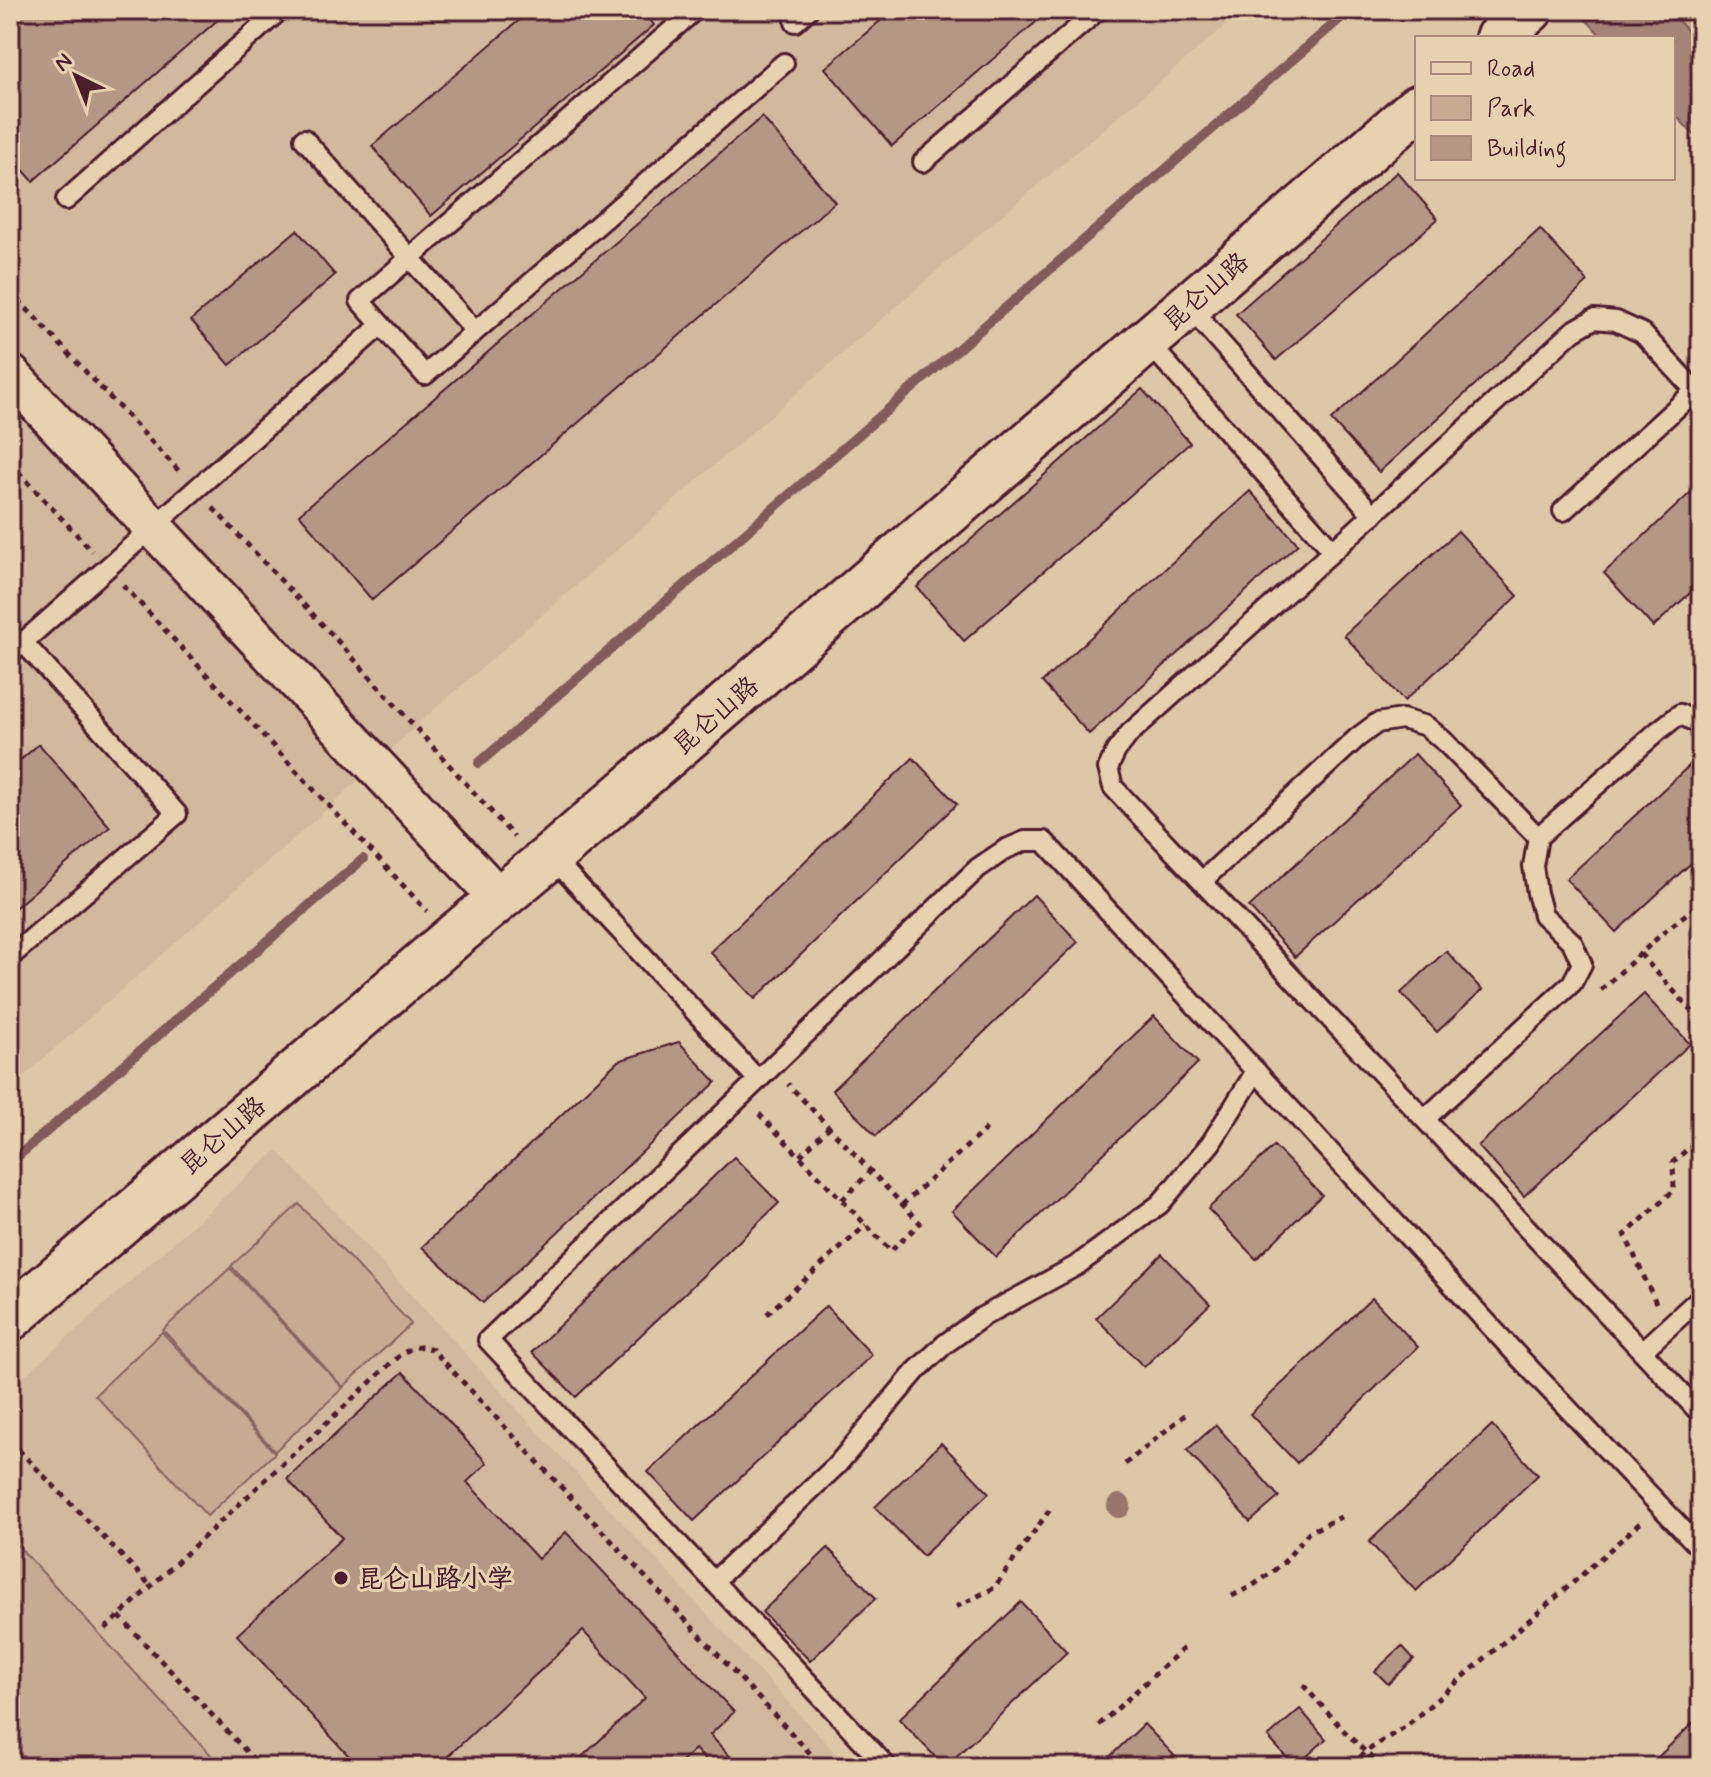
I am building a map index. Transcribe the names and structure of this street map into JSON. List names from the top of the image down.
{
  "streets": {
    "street": ["昆仑山路"]
  },
  "places": ["昆仑山路小学"],
  "legend": ["Road", "Park", "Building"],
  "north": "top left"
}
